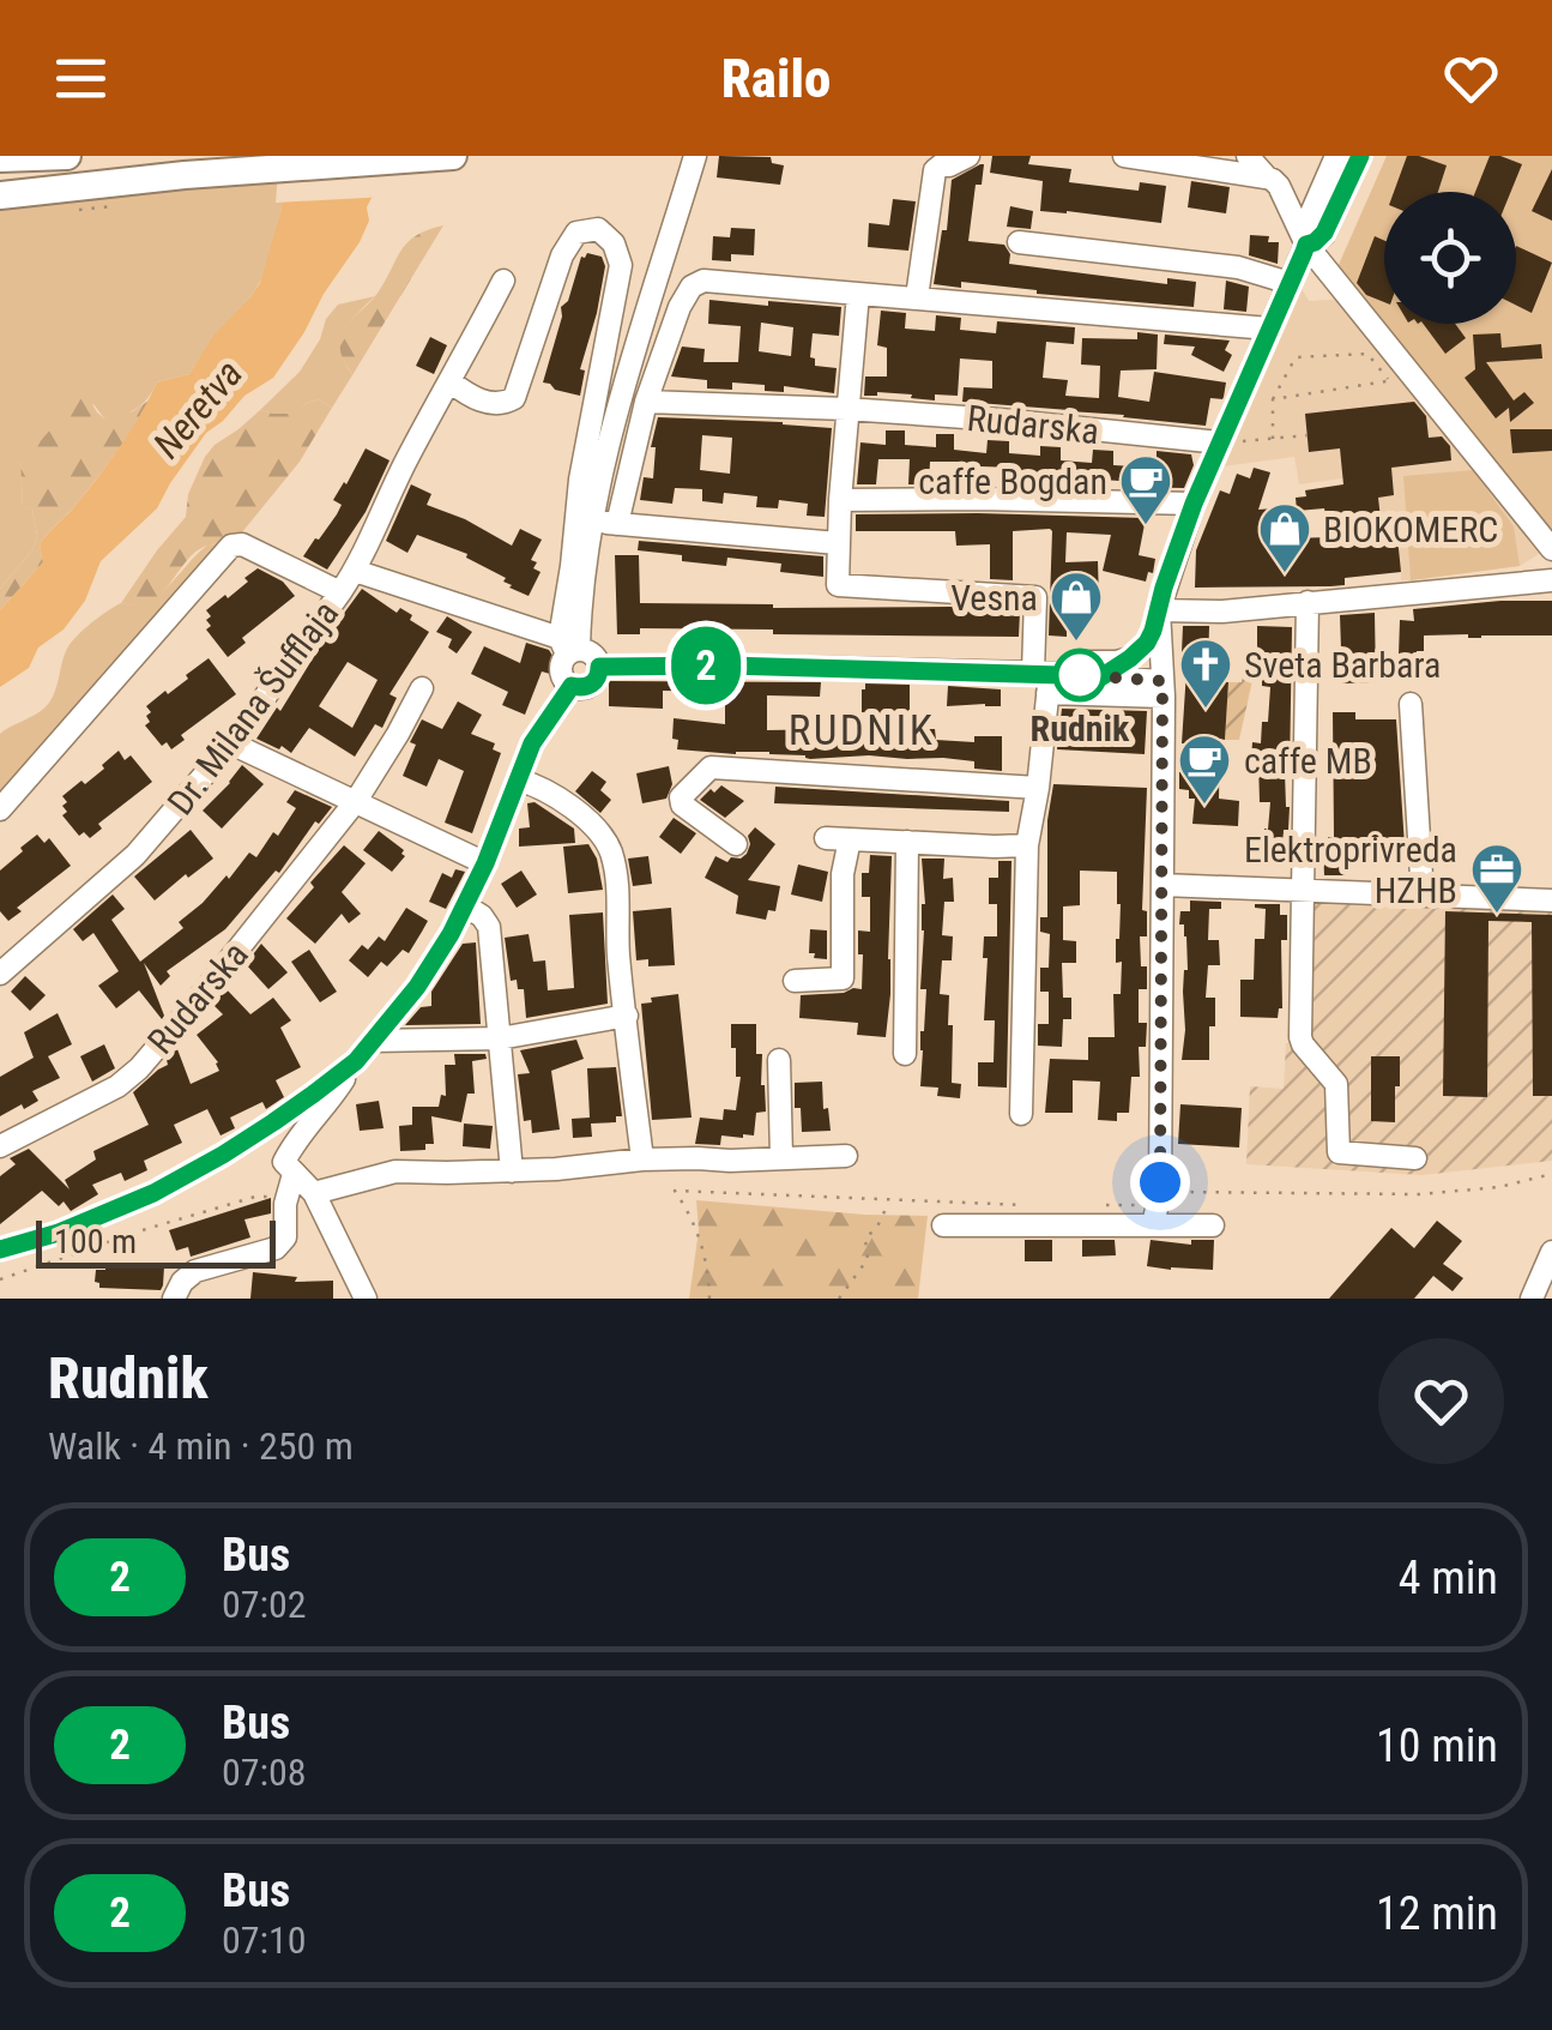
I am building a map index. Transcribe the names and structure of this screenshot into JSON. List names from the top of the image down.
{
  "streets": {
    "street": ["Rudarska", "Dr. Milana Šufflaja"]
  },
  "districts": ["RUDNIK"],
  "water": ["Neretva"],
  "places": {
    "cafe": ["caffe Bogdan", "caffe MB"],
    "shop": ["BIOKOMERC", "Vesna"],
    "other": ["Rudnik"],
    "church": ["Sveta Barbara"],
    "office": ["Elektroprivreda HZHB"]
  },
  "lines": ["bus line 2"],
  "scale_bar": "100 m",
  "page": {
    "header": "Railo",
    "on_map": "2",
    "scale": "100 m",
    "heading": ["Rudnik", "Walk · 4 min · 250 m"],
    "list": [
      {
        "mark": "2",
        "name": "Bus",
        "note": "07:02",
        "value": "4 min"
      },
      {
        "mark": "2",
        "name": "Bus",
        "note": "07:08",
        "value": "10 min"
      },
      {
        "mark": "2",
        "name": "Bus",
        "note": "07:10",
        "value": "12 min"
      }
    ]
  }
}
